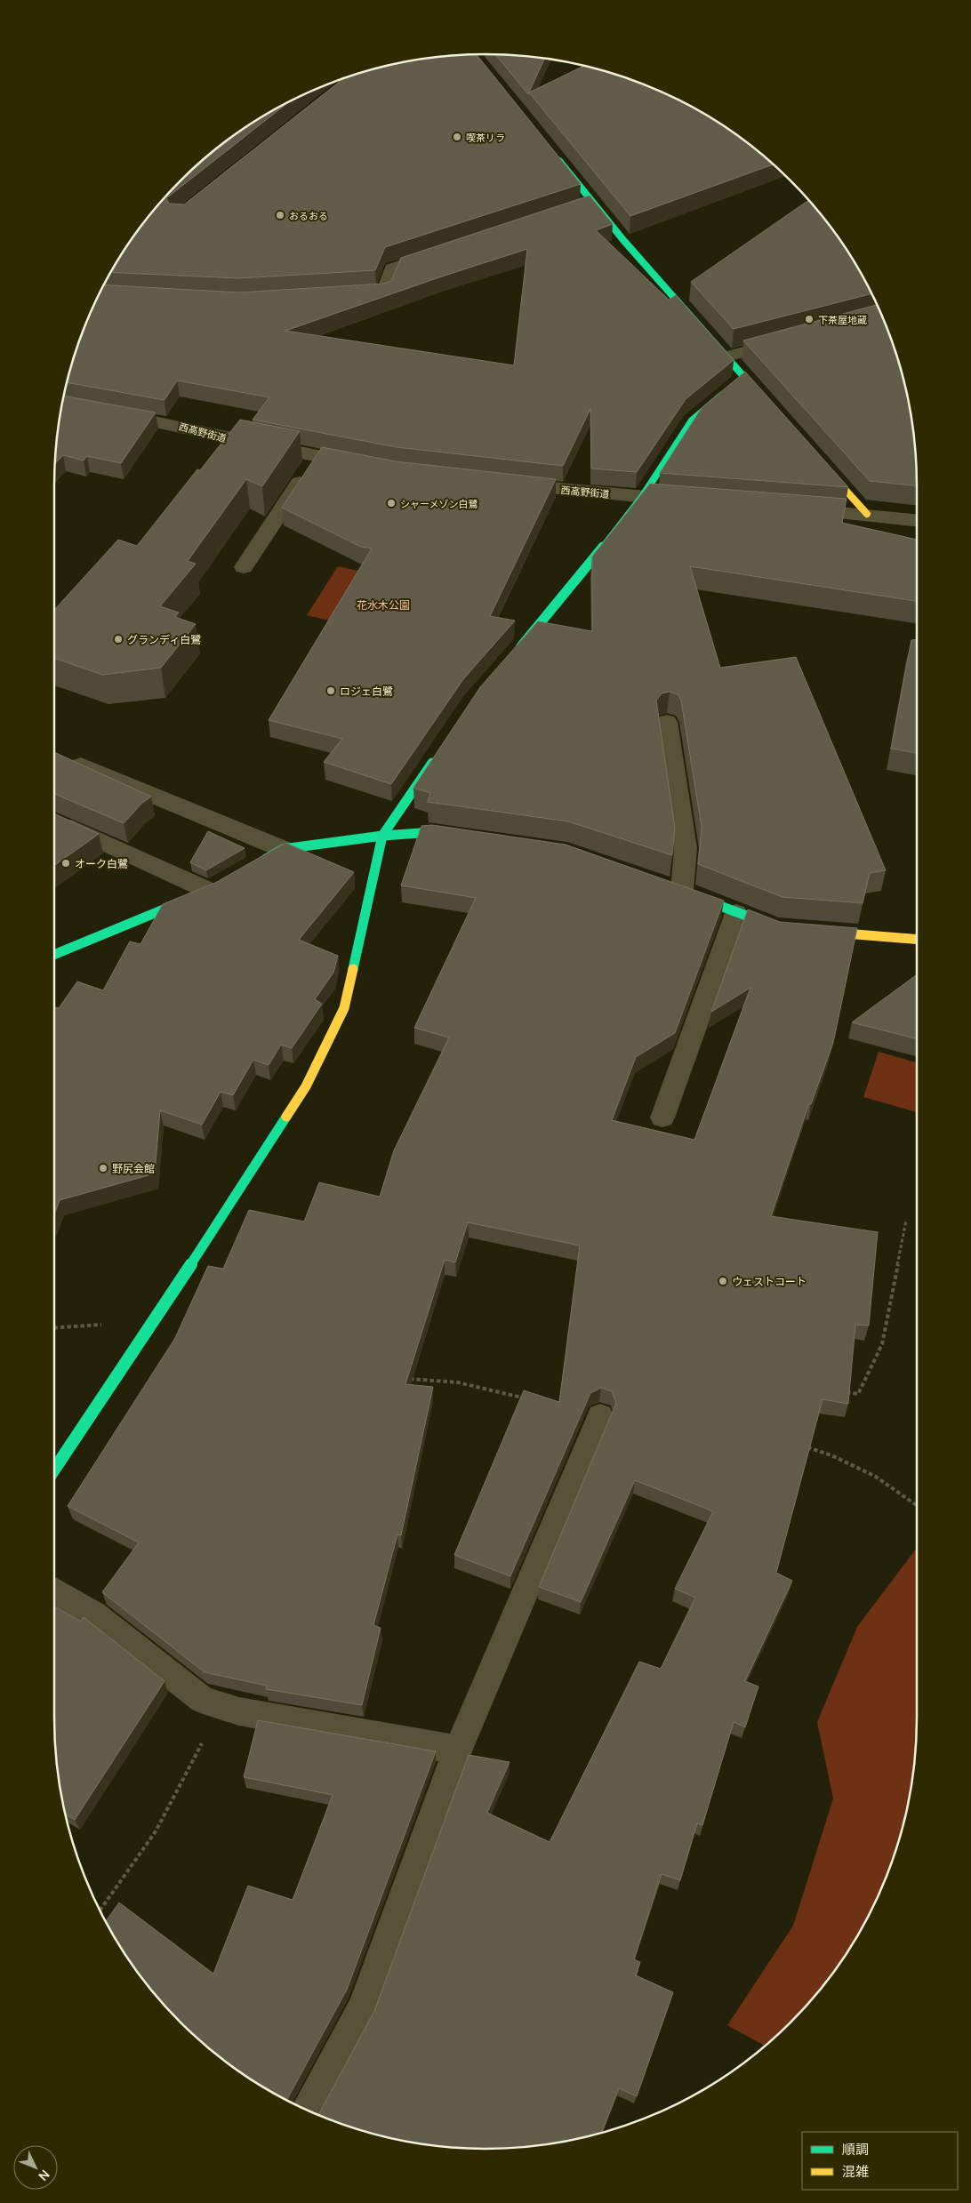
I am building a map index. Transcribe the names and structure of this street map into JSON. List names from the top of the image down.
{
  "streets": {
    "street": ["西高野街道"]
  },
  "parks": ["花水木公園"],
  "places": [
    "喫茶リラ",
    "おるおる",
    "下茶屋地蔵",
    "シャーメゾン白鷺",
    "グランディ白鷺",
    "ロジェ白鷺",
    "オーク白鷺",
    "野尻会館",
    "ウェストコート"
  ],
  "legend": ["順調", "混雑"],
  "north": "bottom right"
}
